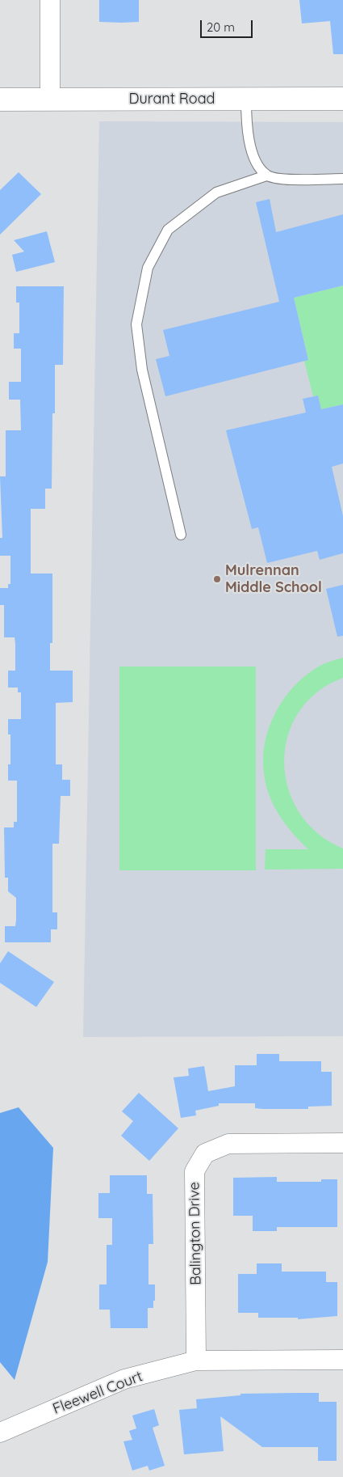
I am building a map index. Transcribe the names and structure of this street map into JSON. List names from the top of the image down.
{
  "streets": {
    "street": ["Durant Road", "Balington Drive", "Fleewell Court"]
  },
  "crossings": [
    ["Balington Drive", "Fleewell Court"]
  ],
  "places": ["Mulrennan Middle School"],
  "scale_bar": "20 m"
}
